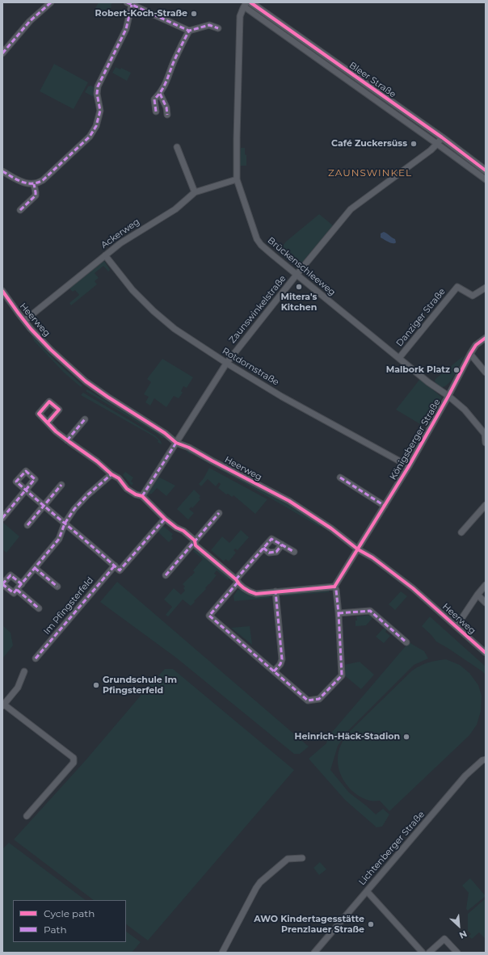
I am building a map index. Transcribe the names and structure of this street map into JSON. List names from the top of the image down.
{
  "streets": {
    "street": [
      "Bleer Straße",
      "Ackerweg",
      "Brückenschleeweg",
      "Zaunswinkelstraße",
      "Danziger Straße",
      "Heerweg",
      "Rotdornstraße",
      "Königsberger Straße",
      "Im Pfingsterfeld",
      "Lichtenberger Straße"
    ]
  },
  "crossings": [
    ["Bleer Straße", "Brückenschleeweg"],
    ["Bleer Straße", "Zaunswinkelstraße"],
    ["Ackerweg", "Brückenschleeweg"],
    ["Ackerweg", "Heerweg"],
    ["Ackerweg", "Rotdornstraße"],
    ["Brückenschleeweg", "Zaunswinkelstraße"],
    ["Brückenschleeweg", "Danziger Straße"],
    ["Brückenschleeweg", "Königsberger Straße"],
    ["Zaunswinkelstraße", "Heerweg"],
    ["Zaunswinkelstraße", "Rotdornstraße"],
    ["Heerweg", "Königsberger Straße"],
    ["Rotdornstraße", "Königsberger Straße"]
  ],
  "districts": ["ZAUNSWINKEL"],
  "places": [
    "Robert-Koch-Straße",
    "Café Zuckersüss",
    "Mitera's Kitchen",
    "Malbork Platz",
    "Grundschule Im Pfingsterfeld",
    "Heinrich-Häck-Stadion",
    "AWO Kindertagesstätte Prenzlauer Straße"
  ],
  "legend": ["Cycle path", "Path"],
  "north": "bottom right"
}
